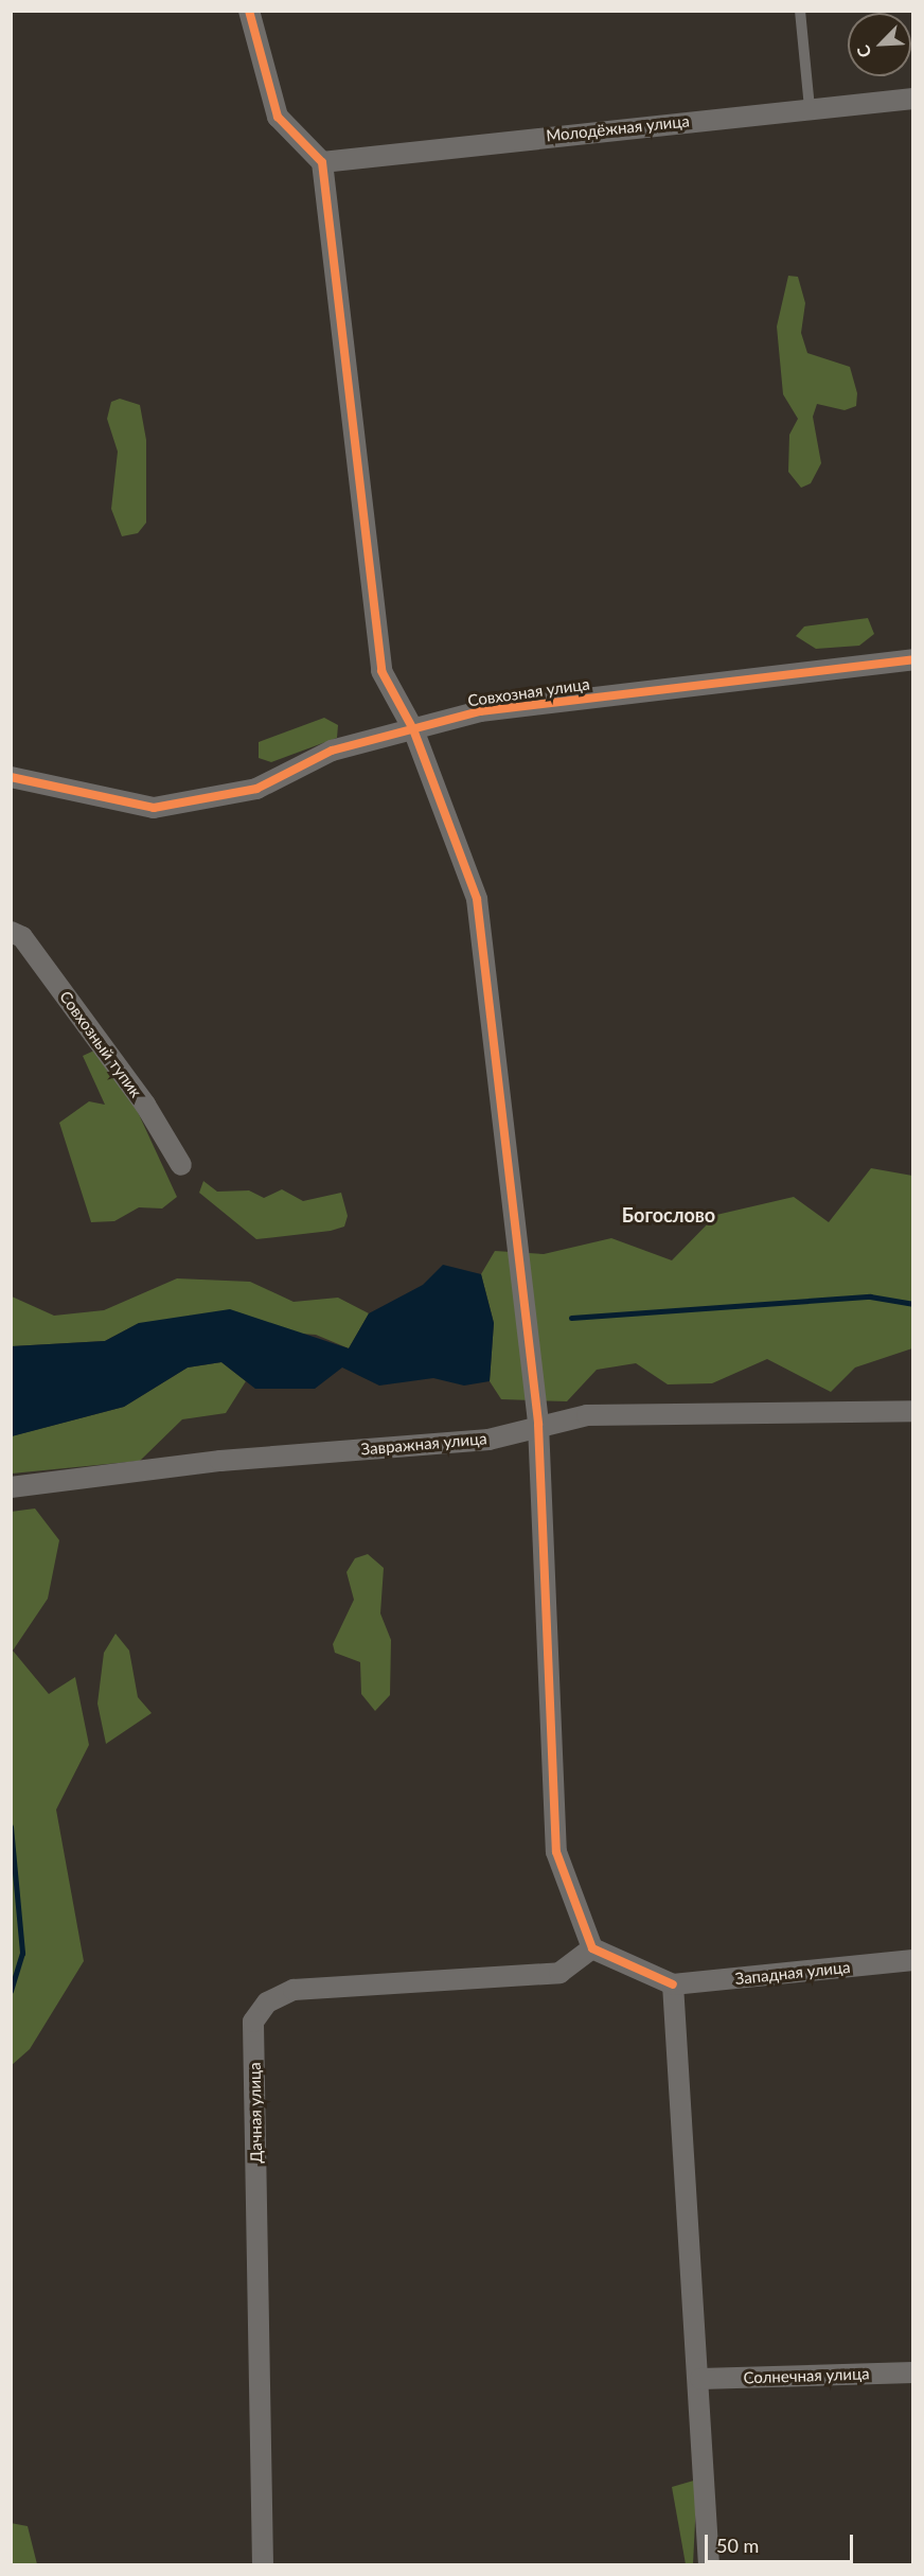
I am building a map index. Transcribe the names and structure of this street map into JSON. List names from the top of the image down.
{
  "streets": {
    "street": [
      "Молодёжная улица",
      "Совхозная улица",
      "Совхозный тупик",
      "Завражная улица",
      "Западная улица",
      "Дачная улица",
      "Солнечная улица"
    ]
  },
  "districts": ["Богослово"],
  "scale_bar": "50 m",
  "north": "bottom left"
}
